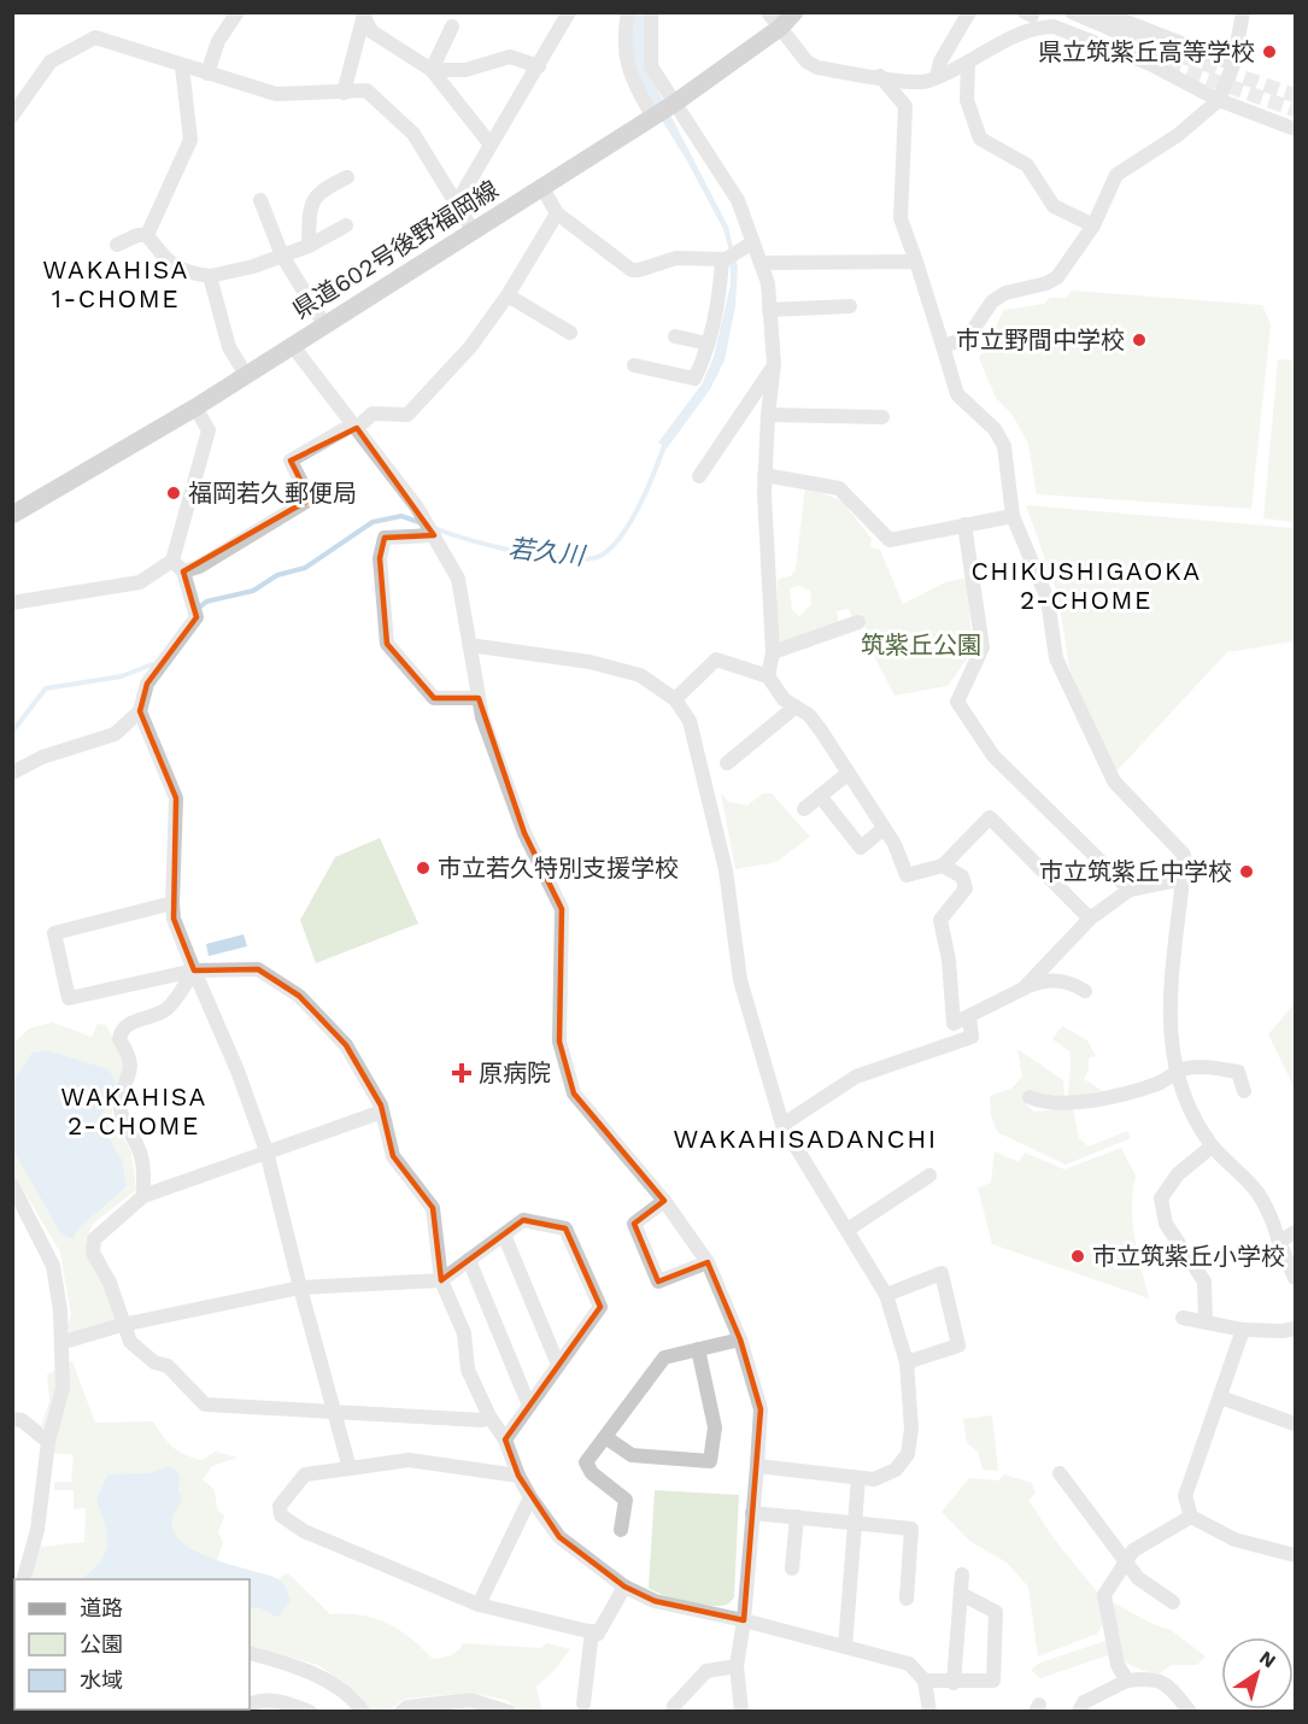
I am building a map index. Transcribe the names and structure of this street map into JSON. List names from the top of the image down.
{
  "streets": {
    "main road": ["県道602号後野福岡線"]
  },
  "districts": [
    "WAKAHISA 1-CHOME",
    "CHIKUSHIGAOKA 2-CHOME",
    "WAKAHISA 2-CHOME",
    "WAKAHISADANCHI"
  ],
  "water": ["若久川"],
  "parks": ["筑紫丘公園"],
  "places": {
    "other": [
      "県立筑紫丘高等学校",
      "市立野間中学校",
      "福岡若久郵便局",
      "市立若久特別支援学校",
      "市立筑紫丘中学校",
      "市立筑紫丘小学校"
    ],
    "health": ["原病院"]
  },
  "legend": ["道路", "公園", "水域"],
  "north": "top right"
}
